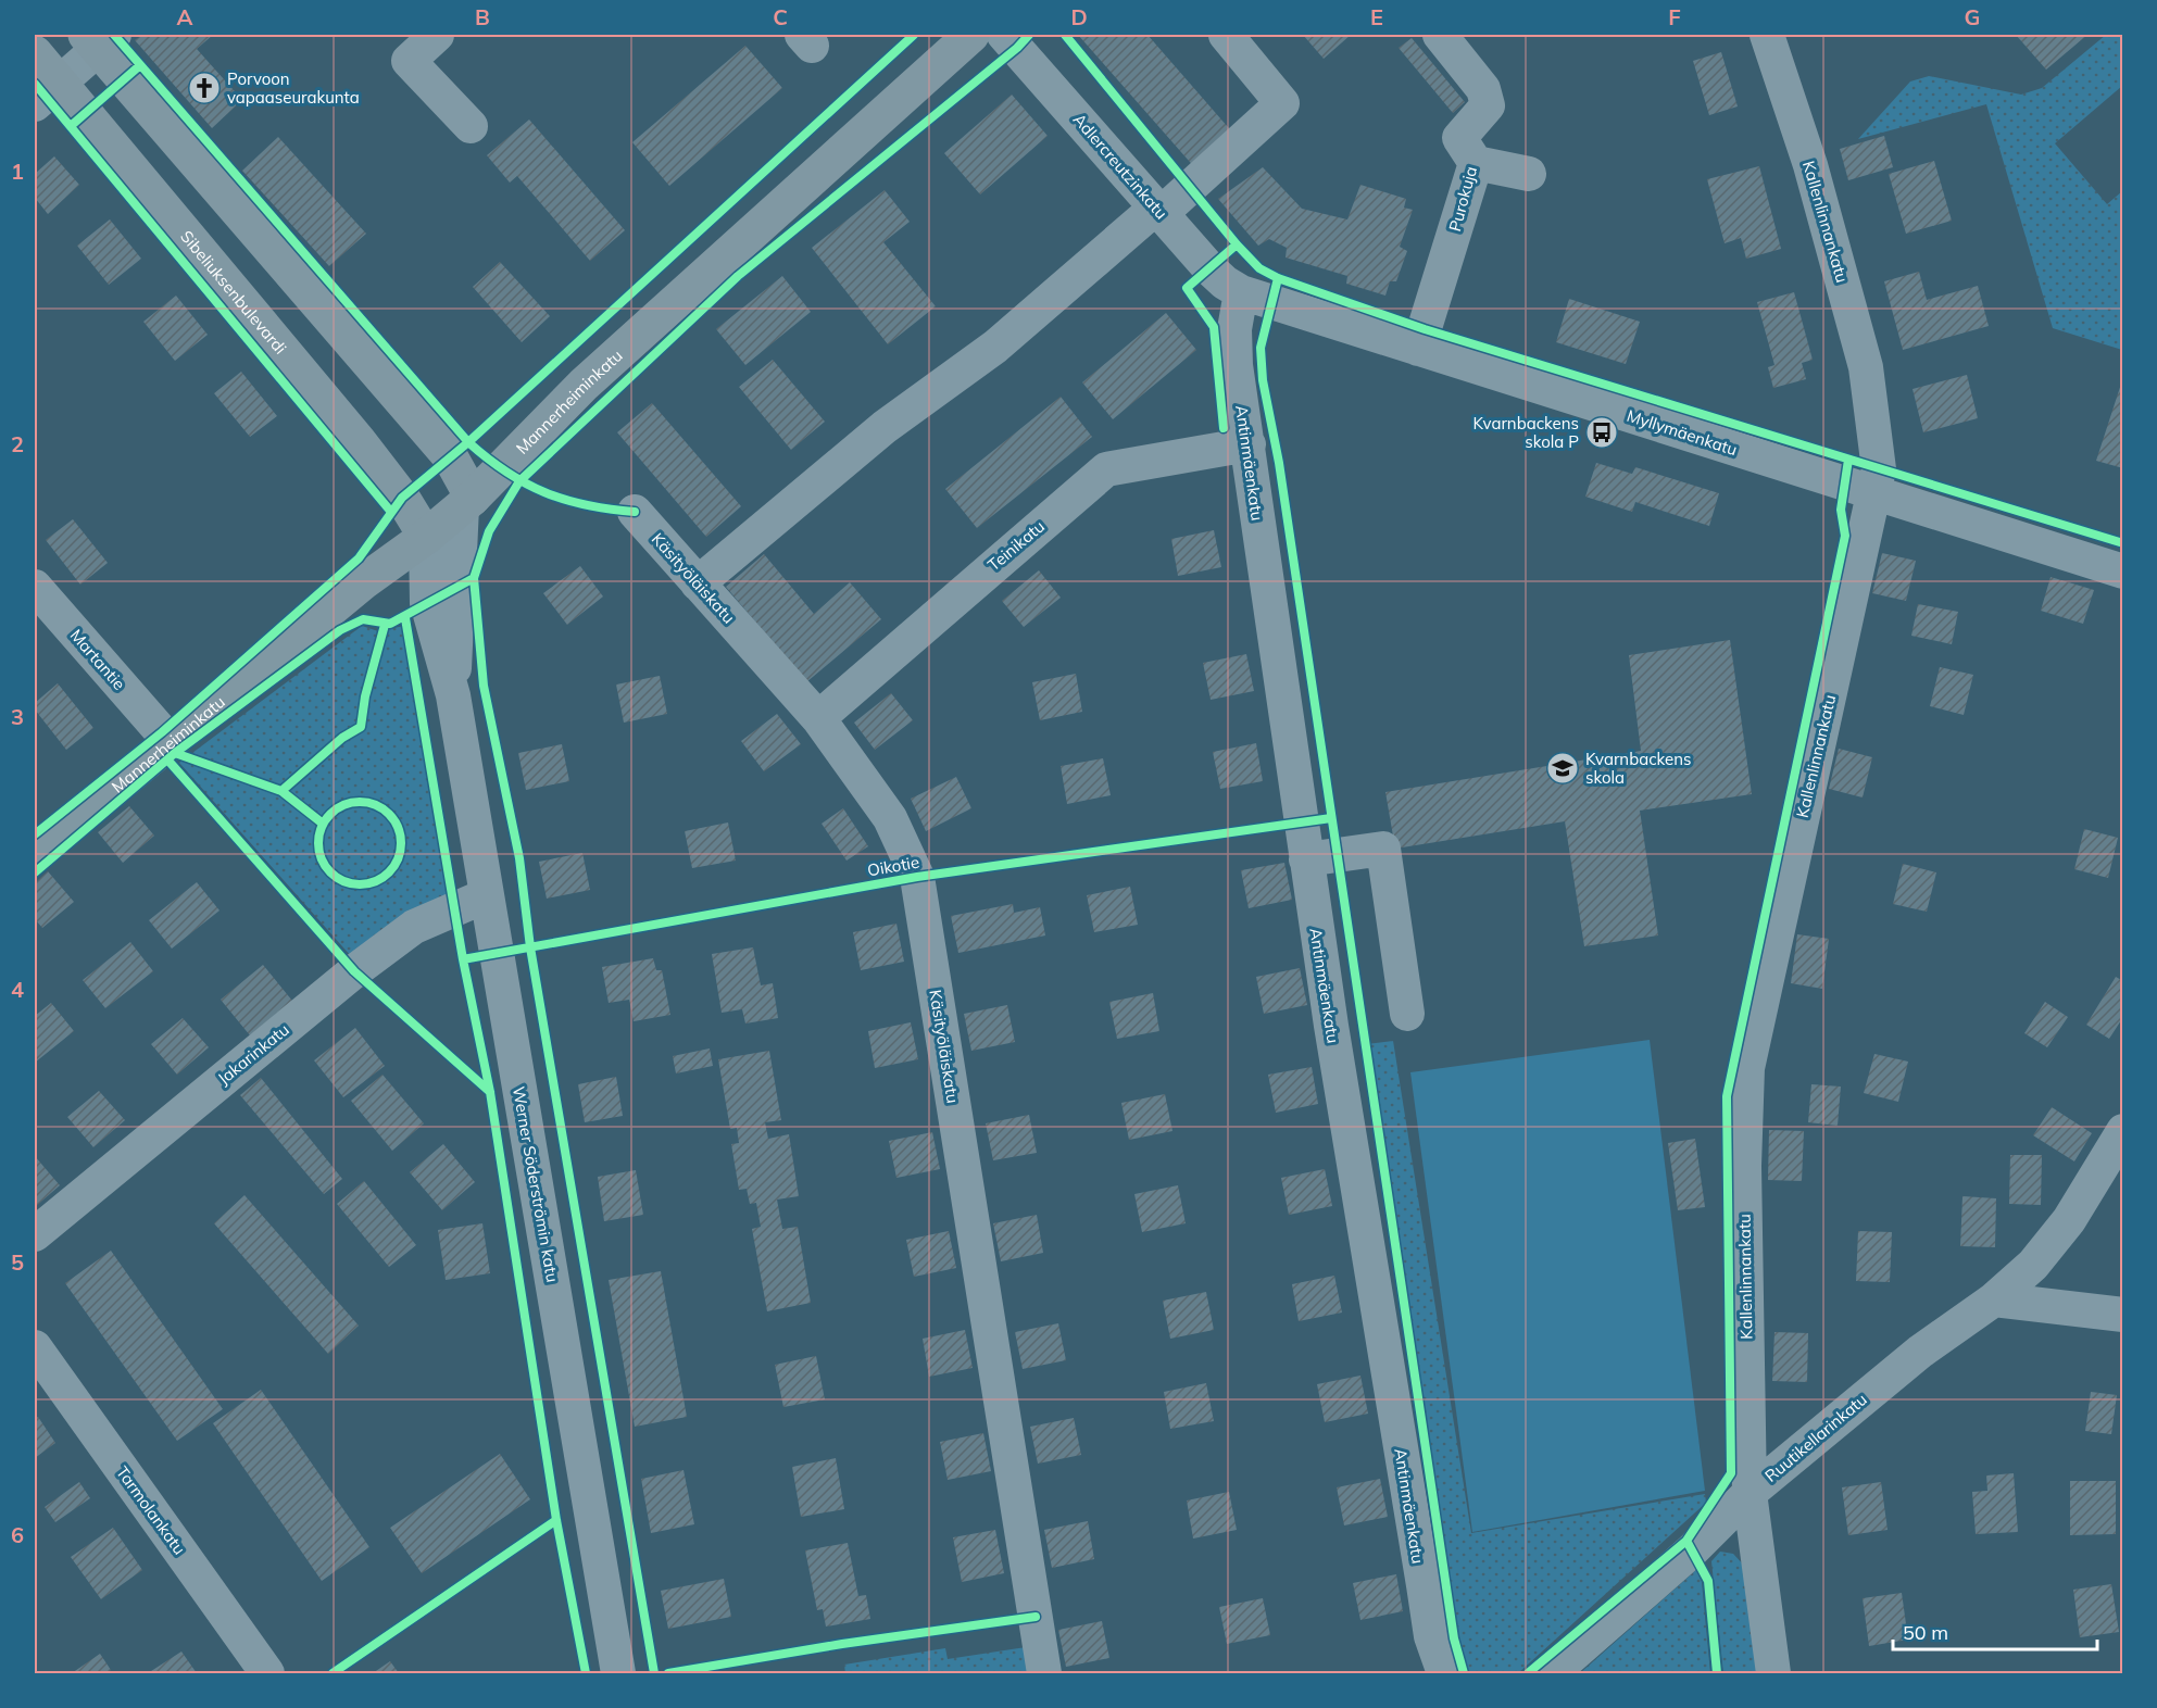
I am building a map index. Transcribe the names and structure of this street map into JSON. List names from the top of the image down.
{
  "streets": {
    "main road": ["Sibeliuksenbulevardi", "Mannerheiminkatu"],
    "street": [
      "Adlercreutzinkatu",
      "Purokuja",
      "Kallenlinnankatu",
      "Myllymäenkatu",
      "Antinmäenkatu",
      "Teinikatu",
      "Käsityöläiskatu",
      "Martantie",
      "Jakarinkatu",
      "Werner Söderströmin katu",
      "Ruutikellarinkatu",
      "Tarmolankatu"
    ],
    "cycle path": ["Oikotie"]
  },
  "crossings": [
    ["Adlercreutzinkatu", "Myllymäenkatu"],
    ["Adlercreutzinkatu", "Antinmäenkatu"],
    ["Purokuja", "Myllymäenkatu"],
    ["Kallenlinnankatu", "Myllymäenkatu"],
    ["Kallenlinnankatu", "Ruutikellarinkatu"],
    ["Sibeliuksenbulevardi", "Mannerheiminkatu"],
    ["Sibeliuksenbulevardi", "Werner Söderströmin katu"],
    ["Mannerheiminkatu", "Werner Söderströmin katu"],
    ["Myllymäenkatu", "Antinmäenkatu"],
    ["Antinmäenkatu", "Teinikatu"],
    ["Teinikatu", "Käsityöläiskatu"],
    ["Jakarinkatu", "Werner Söderströmin katu"]
  ],
  "places": {
    "church": ["Porvoon vapaaseurakunta"],
    "bus stop": ["Kvarnbackens skola P"],
    "school or university": ["Kvarnbackens skola"]
  },
  "scale_bar": "50 m",
  "grid": {
    "columns": [
      "A",
      "B",
      "C",
      "D",
      "E",
      "F",
      "G"
    ],
    "rows": [
      "1",
      "2",
      "3",
      "4",
      "5",
      "6"
    ]
  }
}
